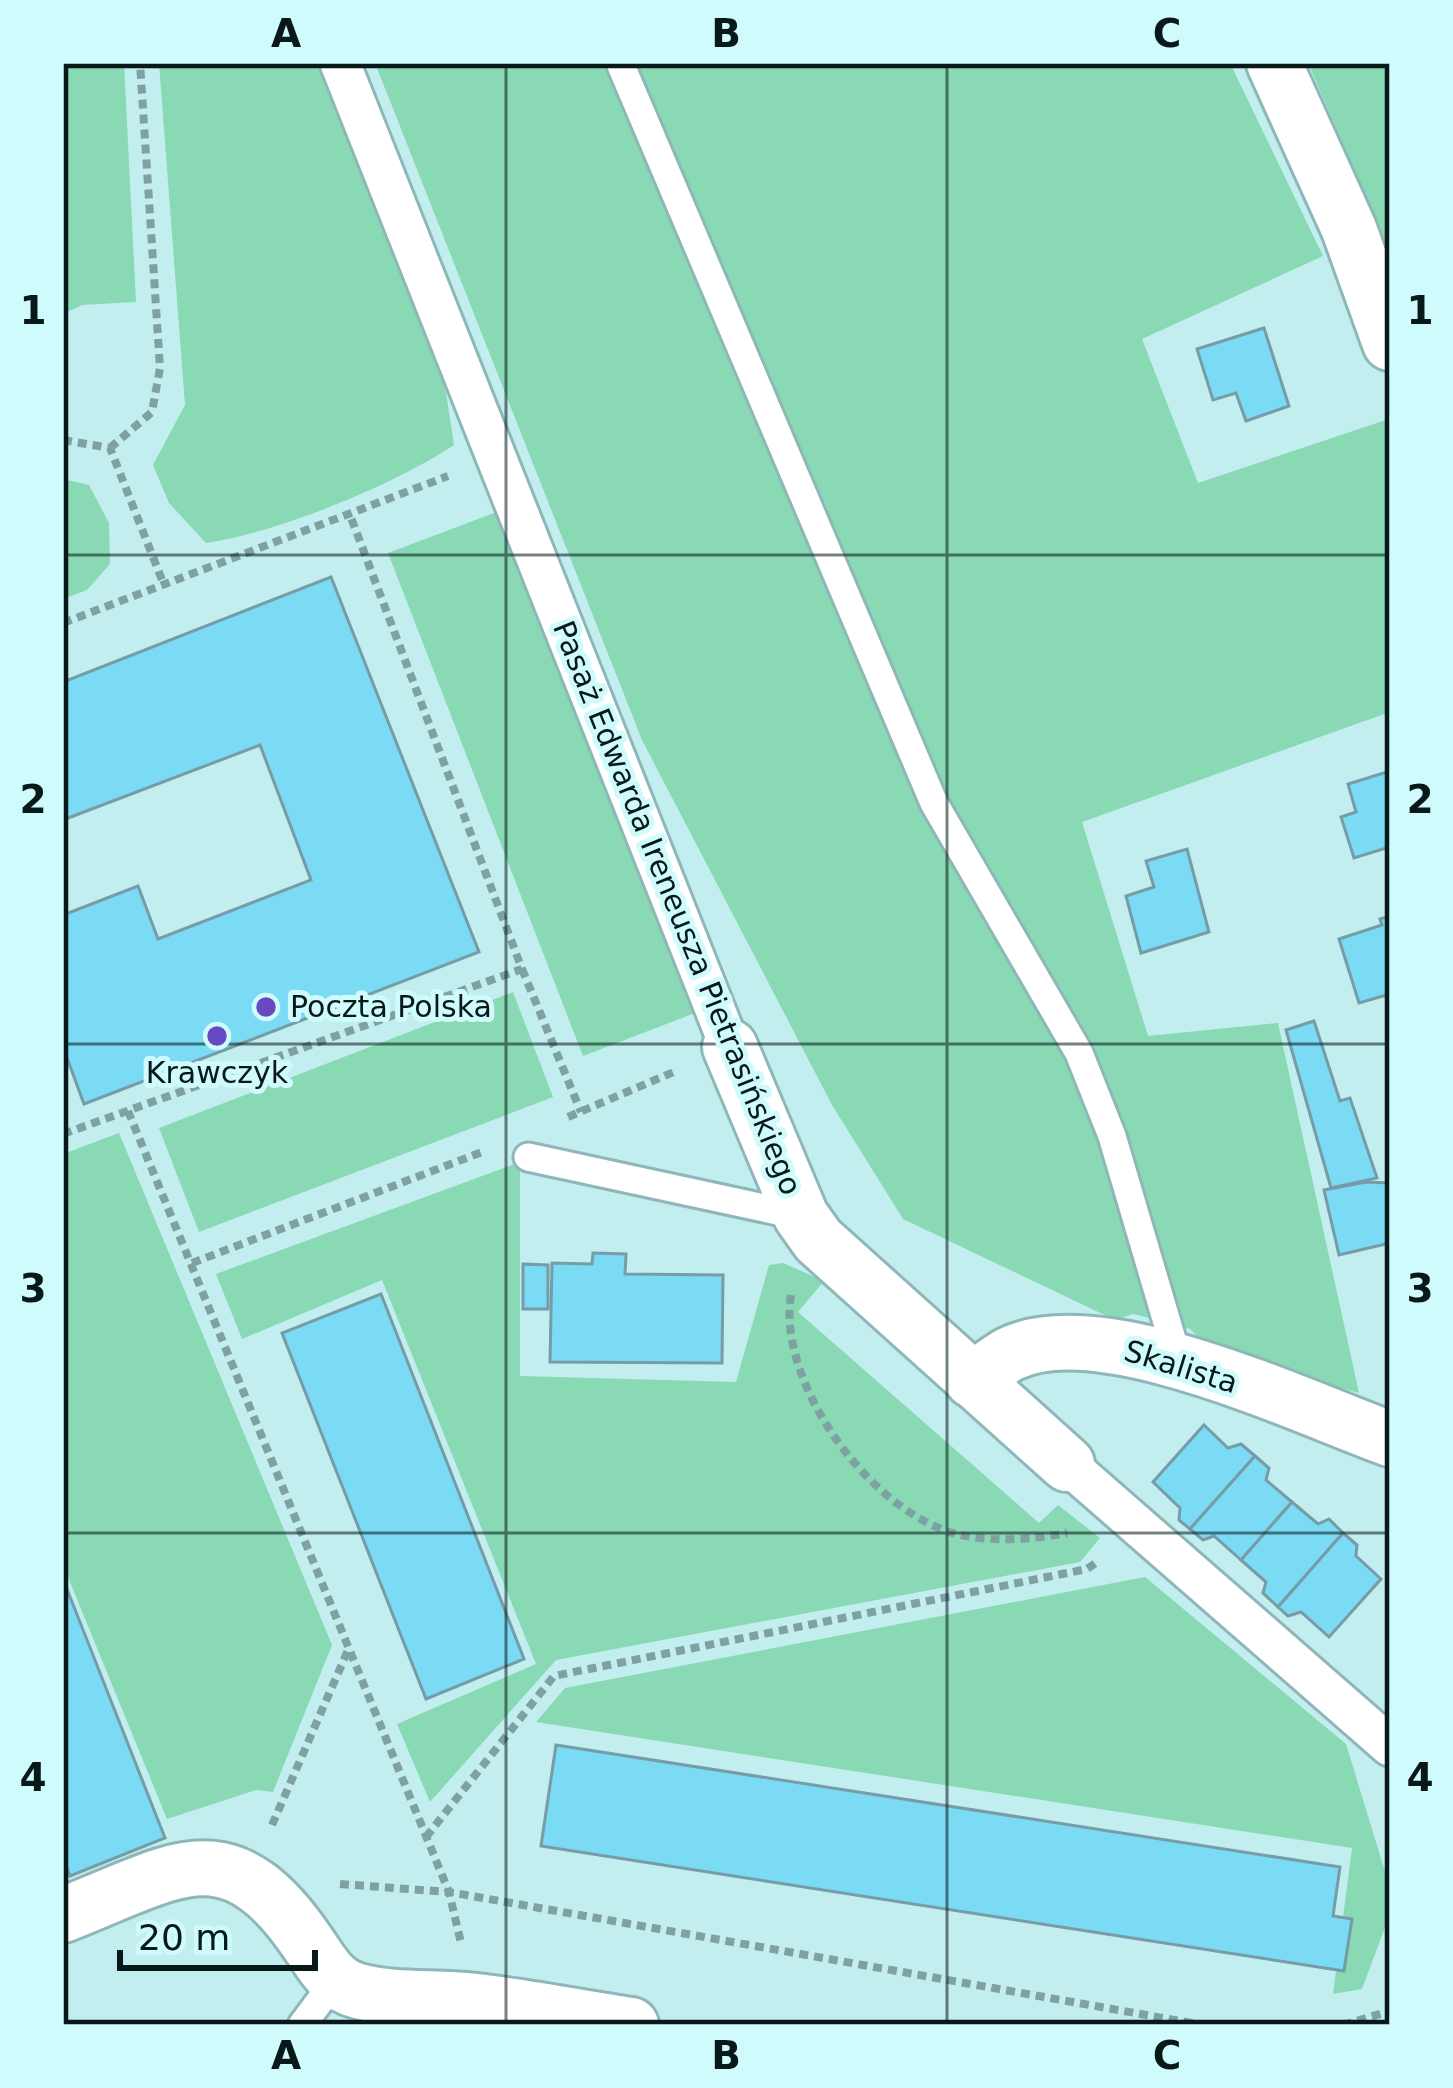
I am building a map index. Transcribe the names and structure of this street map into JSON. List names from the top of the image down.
{
  "streets": {
    "street": ["Pasaż Edwarda Ireneusza Pietrasińskiego", "Skalista"]
  },
  "crossings": [
    ["Pasaż Edwarda Ireneusza Pietrasińskiego", "Skalista"]
  ],
  "places": ["Poczta Polska", "Krawczyk"],
  "scale_bar": "20 m",
  "grid": {
    "columns": ["A", "B", "C"],
    "rows": [
      "1",
      "2",
      "3",
      "4"
    ]
  }
}
